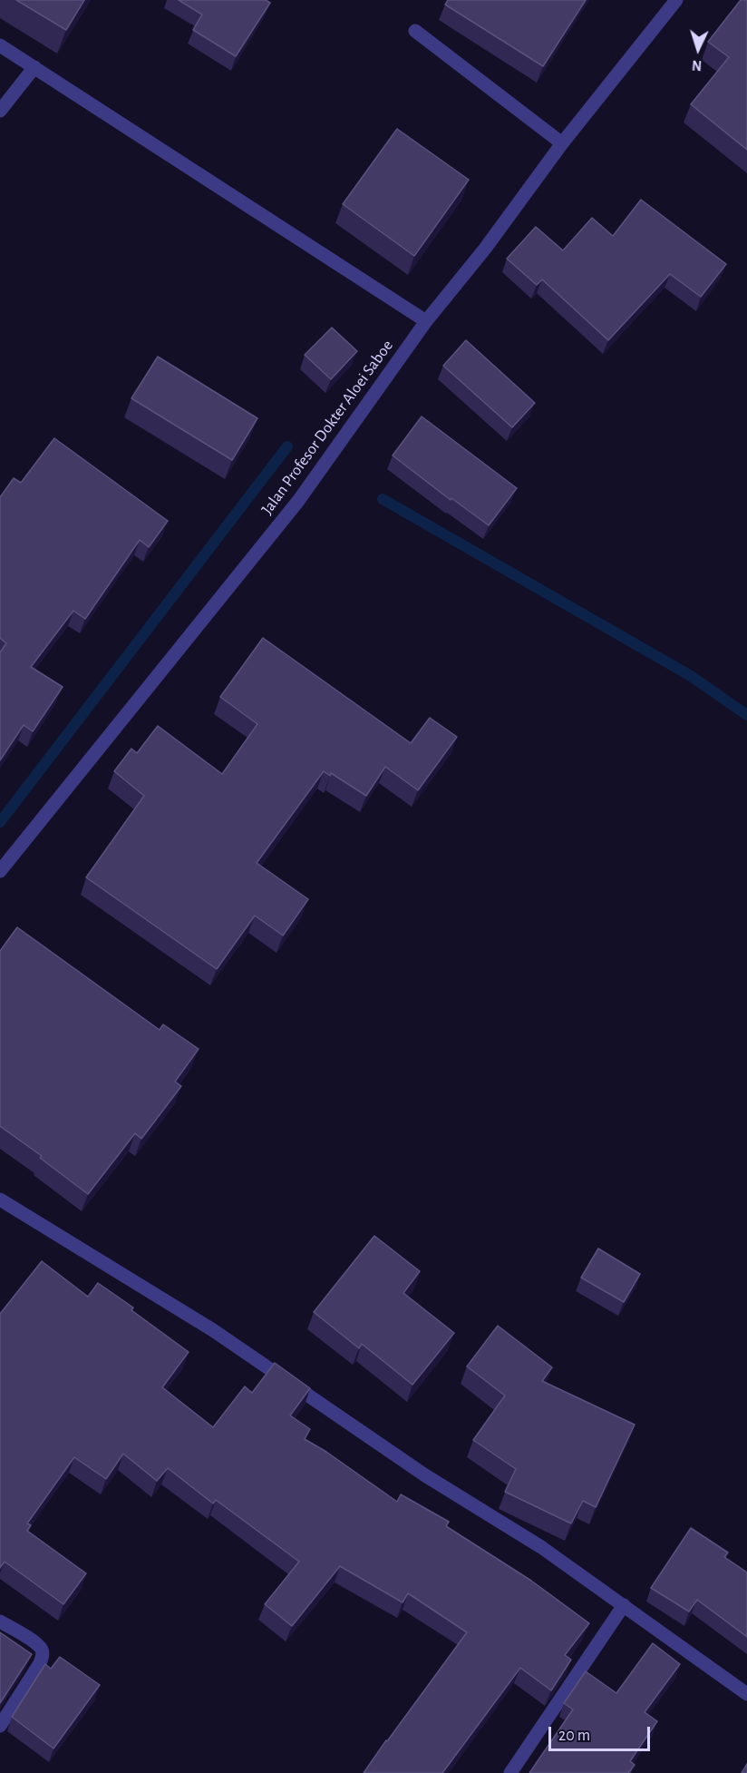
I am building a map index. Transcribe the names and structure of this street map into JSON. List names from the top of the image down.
{
  "streets": {
    "street": ["Jalan Profesor Dokter Aloei Saboe"]
  },
  "scale_bar": "20 m",
  "north": "bottom"
}
